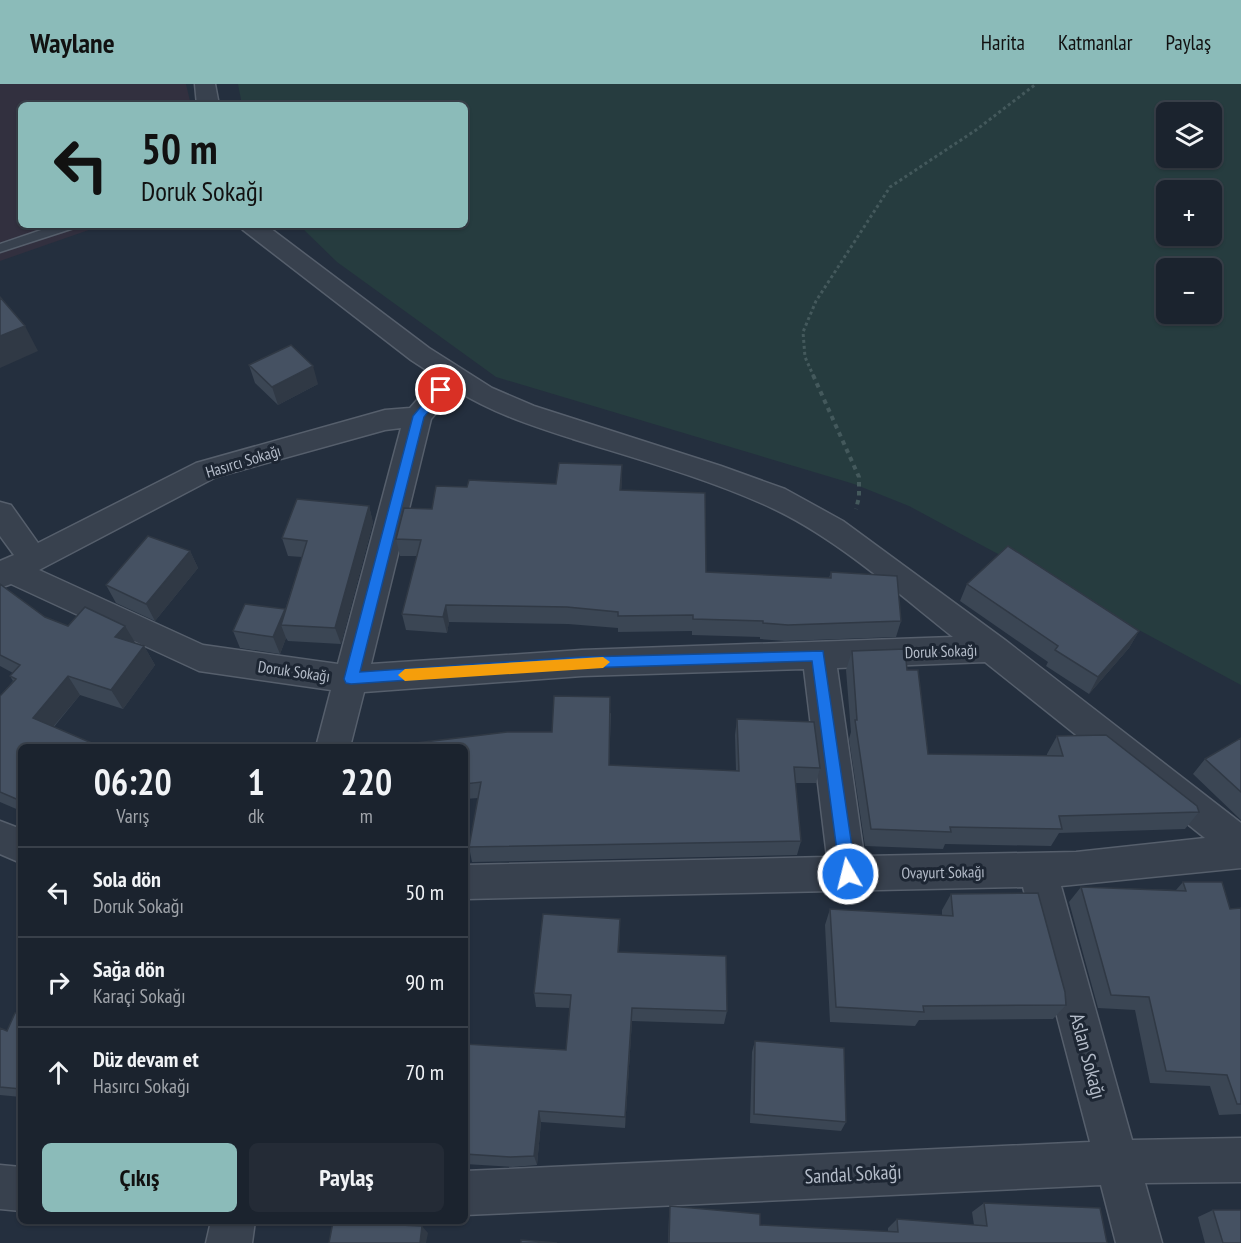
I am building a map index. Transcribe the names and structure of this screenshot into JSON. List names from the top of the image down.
{
  "streets": {
    "street": [
      "Hasırcı Sokağı",
      "Doruk Sokağı",
      "Ovayurt Sokağı",
      "Aslan Sokağı",
      "Sandal Sokağı"
    ]
  },
  "crossings": [
    ["Hasırcı Sokağı", "Doruk Sokağı"],
    ["Ovayurt Sokağı", "Aslan Sokağı"],
    ["Aslan Sokağı", "Sandal Sokağı"]
  ],
  "page": {
    "header": "Waylane",
    "nav": ["Harita", "Katmanlar", "Paylaş"],
    "map_buttons": ["+", "−"],
    "turn": ["50 m", "Doruk Sokağı"],
    "eta": [
      "06:20",
      "Varış",
      "1",
      "dk",
      "220",
      "m"
    ],
    "list": [
      {
        "name": "Sola dön",
        "note": "Doruk Sokağı",
        "value": "50 m"
      },
      {
        "name": "Sağa dön",
        "note": "Karaçi Sokağı",
        "value": "90 m"
      },
      {
        "name": "Düz devam et",
        "note": "Hasırcı Sokağı",
        "value": "70 m"
      }
    ],
    "buttons": ["Çıkış", "Paylaş"]
  }
}
